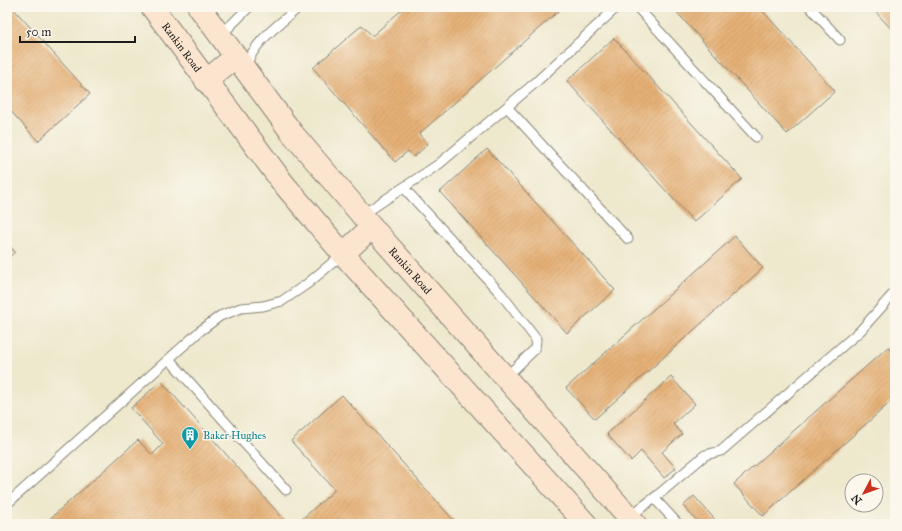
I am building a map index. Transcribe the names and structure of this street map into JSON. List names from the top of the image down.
{
  "streets": {
    "main road": ["Rankin Road"]
  },
  "places": {
    "building": ["Baker Hughes"]
  },
  "scale_bar": "50 m",
  "north": "bottom left"
}
